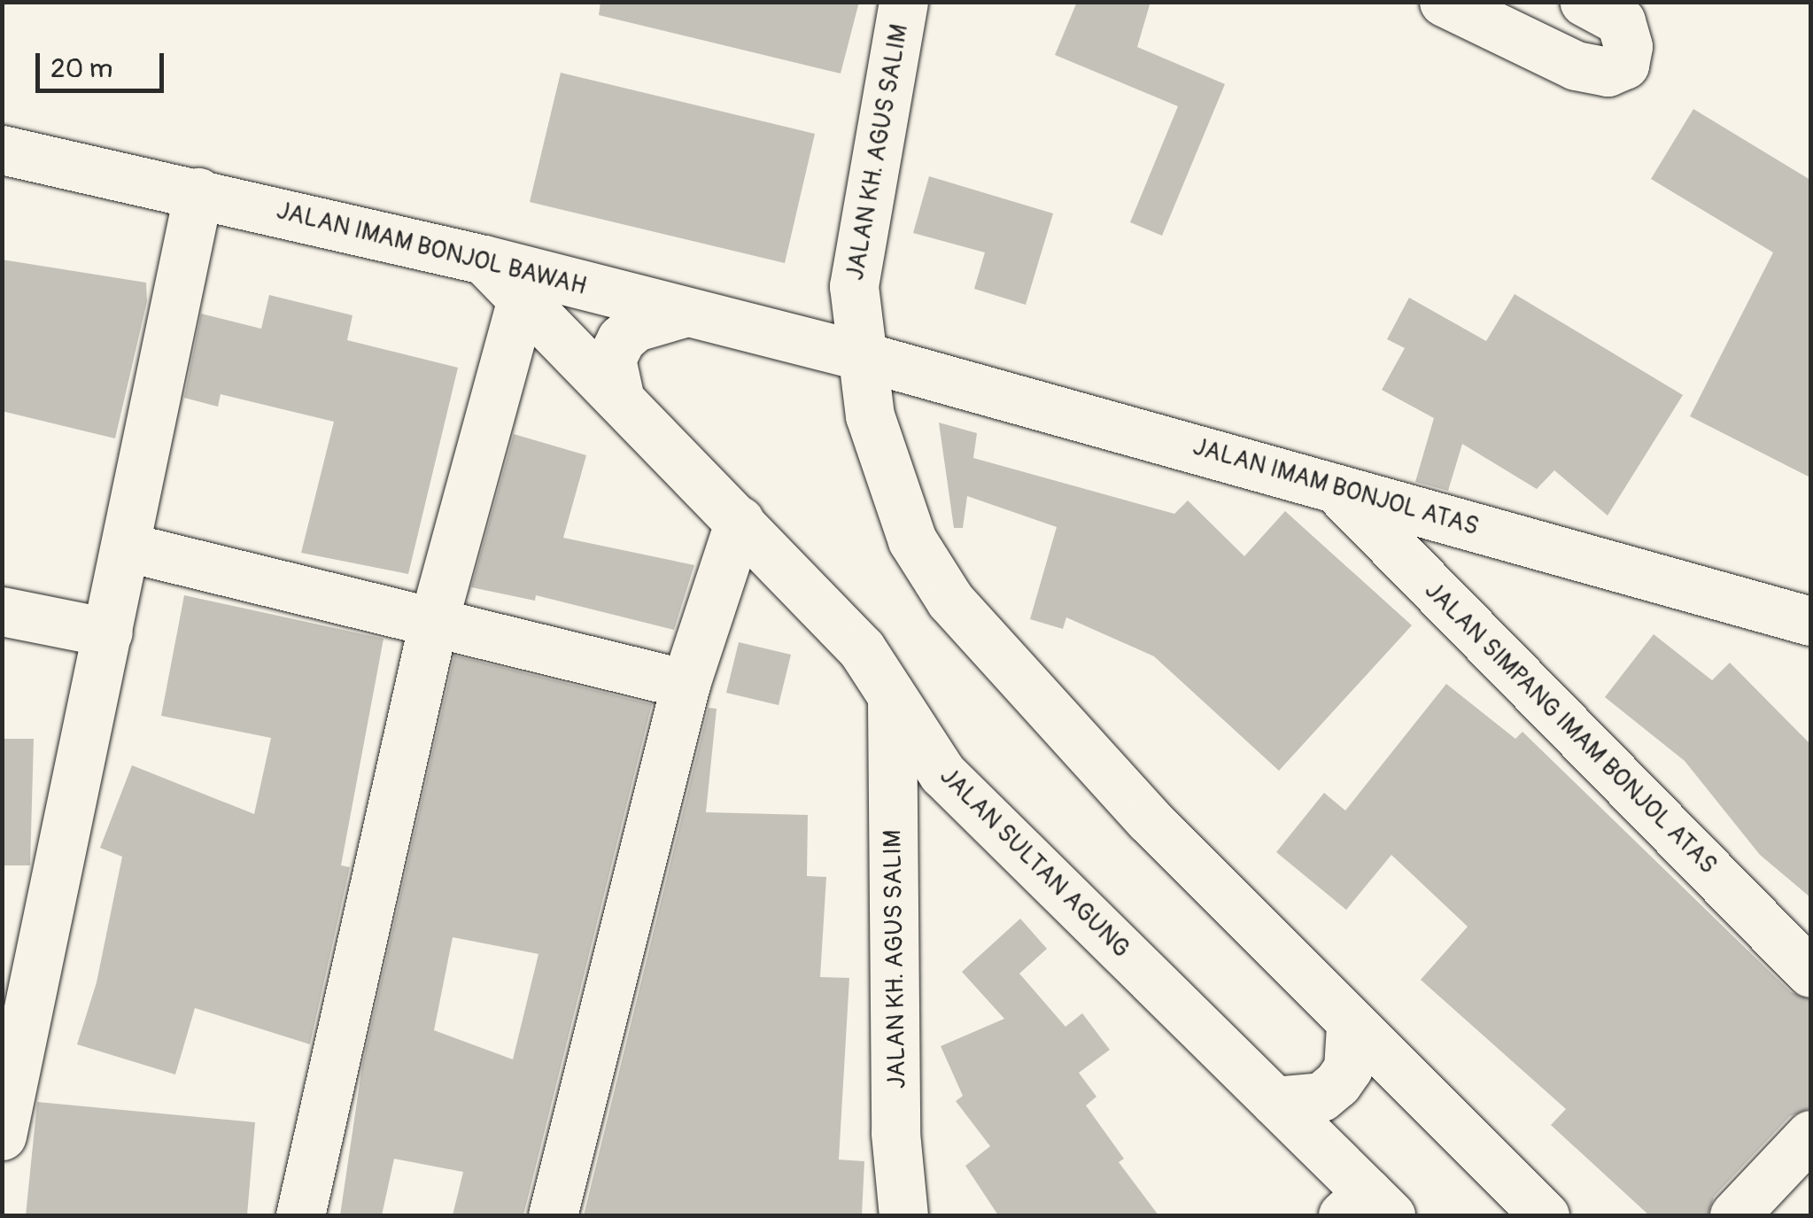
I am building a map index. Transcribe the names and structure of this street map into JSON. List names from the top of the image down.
{
  "streets": {
    "street": [
      "JALAN KH. AGUS SALIM",
      "JALAN IMAM BONJOL BAWAH",
      "JALAN IMAM BONJOL ATAS",
      "JALAN SIMPANG IMAM BONJOL ATAS",
      "JALAN SULTAN AGUNG"
    ]
  },
  "crossings": [
    ["JALAN KH. AGUS SALIM", "JALAN IMAM BONJOL BAWAH"],
    ["JALAN KH. AGUS SALIM", "JALAN IMAM BONJOL ATAS"],
    ["JALAN KH. AGUS SALIM", "JALAN SULTAN AGUNG"],
    ["JALAN IMAM BONJOL BAWAH", "JALAN IMAM BONJOL ATAS"],
    ["JALAN IMAM BONJOL BAWAH", "JALAN SULTAN AGUNG"],
    ["JALAN IMAM BONJOL ATAS", "JALAN SIMPANG IMAM BONJOL ATAS"]
  ],
  "scale_bar": "20 m"
}
